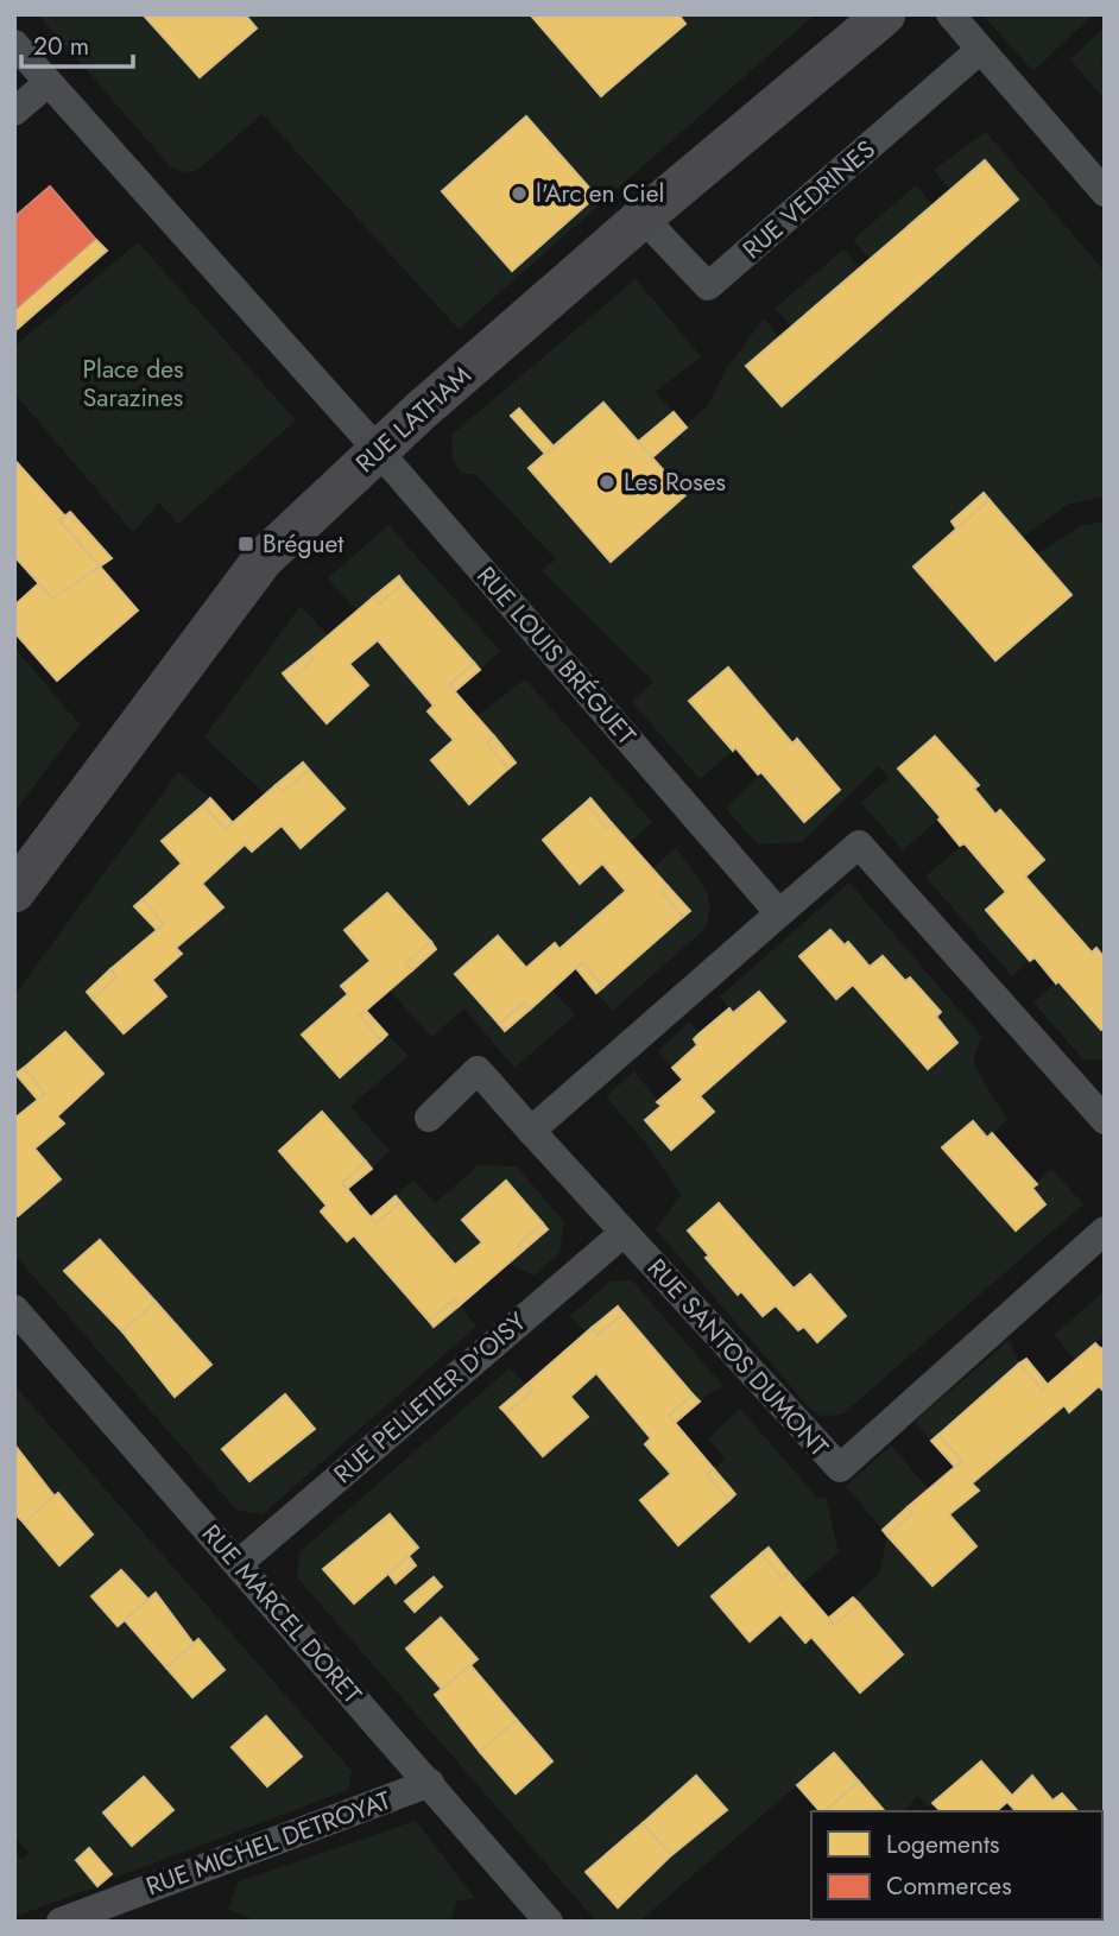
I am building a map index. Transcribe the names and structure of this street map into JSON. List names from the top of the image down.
{
  "streets": {
    "street": [
      "RUE VEDRINES",
      "RUE LATHAM",
      "RUE LOUIS BRÉGUET",
      "RUE SANTOS DUMONT",
      "RUE PELLETIER D'OISY",
      "RUE MARCEL DORET",
      "RUE MICHEL DETROYAT"
    ]
  },
  "crossings": [
    ["RUE VEDRINES", "RUE LATHAM"],
    ["RUE LATHAM", "RUE LOUIS BRÉGUET"],
    ["RUE SANTOS DUMONT", "RUE PELLETIER D'OISY"],
    ["RUE PELLETIER D'OISY", "RUE MARCEL DORET"],
    ["RUE MARCEL DORET", "RUE MICHEL DETROYAT"]
  ],
  "parks": ["Place des Sarazines"],
  "places": {
    "other": ["l'Arc en Ciel", "Les Roses"],
    "transit": ["Bréguet"]
  },
  "legend": ["Logements", "Commerces"],
  "scale_bar": "20 m"
}
